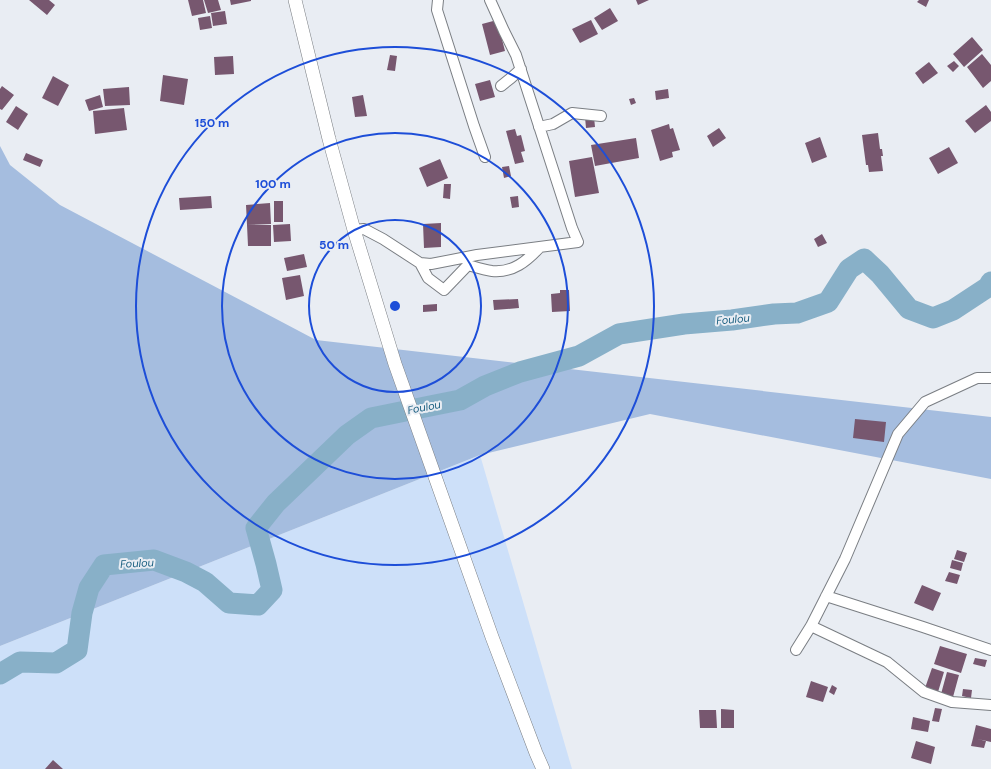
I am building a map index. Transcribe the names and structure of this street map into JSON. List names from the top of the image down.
{
  "water": ["Foulou"],
  "rings": ["150 m", "100 m", "50 m"]
}
